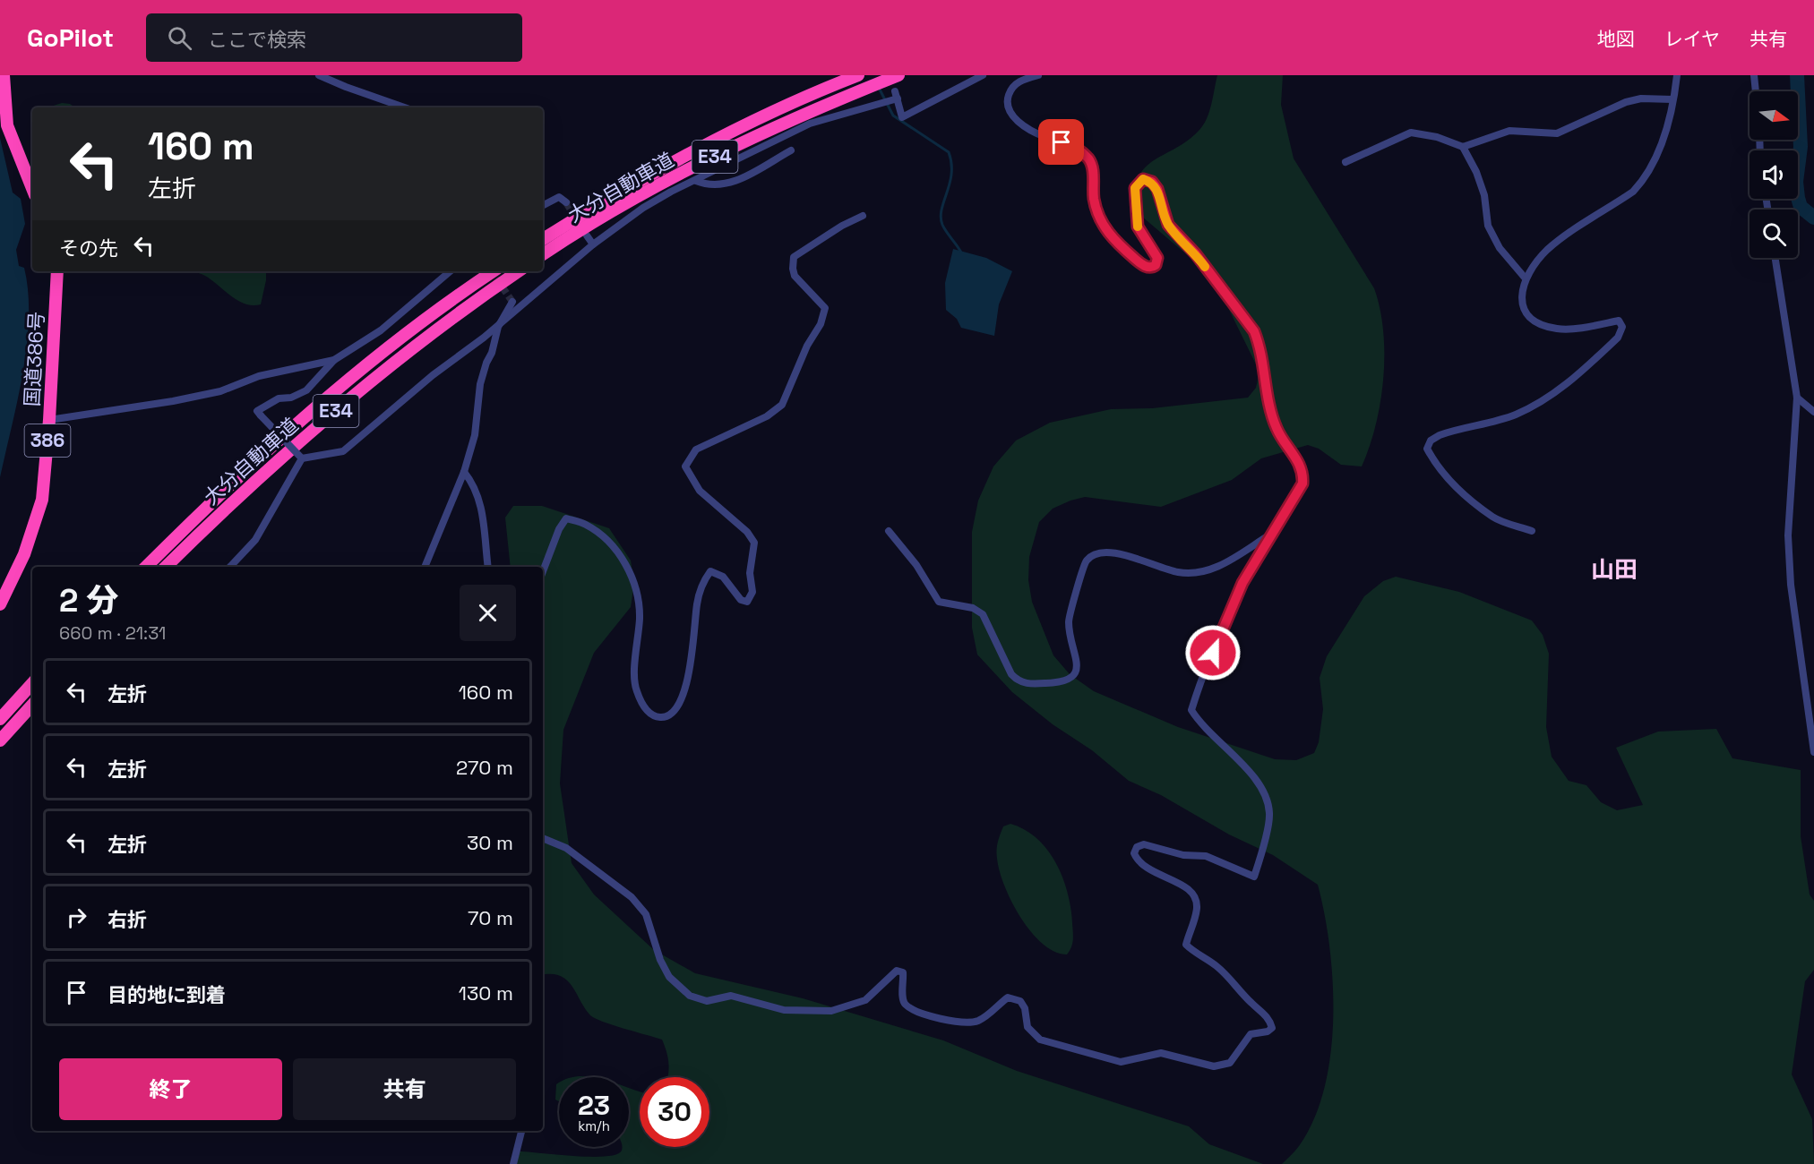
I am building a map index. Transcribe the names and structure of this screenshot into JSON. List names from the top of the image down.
{
  "streets": {
    "highway": [
      "E34",
      "大分自動車道",
      "国道386号",
      "386"
    ]
  },
  "districts": ["山田"],
  "north": "right",
  "page": {
    "header": "GoPilot",
    "search": "ここで検索",
    "nav": ["地図", "レイヤ", "共有"],
    "turn": ["160 m", "左折"],
    "then": "その先",
    "heading": ["2 分", "660 m · 21:31"],
    "list": [
      {
        "name": "左折",
        "value": "160 m"
      },
      {
        "name": "左折",
        "value": "270 m"
      },
      {
        "name": "左折",
        "value": "30 m"
      },
      {
        "name": "右折",
        "value": "70 m"
      },
      {
        "name": "目的地に到着",
        "value": "130 m"
      }
    ],
    "buttons": ["終了", "共有"],
    "speed": "23 km/h",
    "limit": "30"
  }
}
